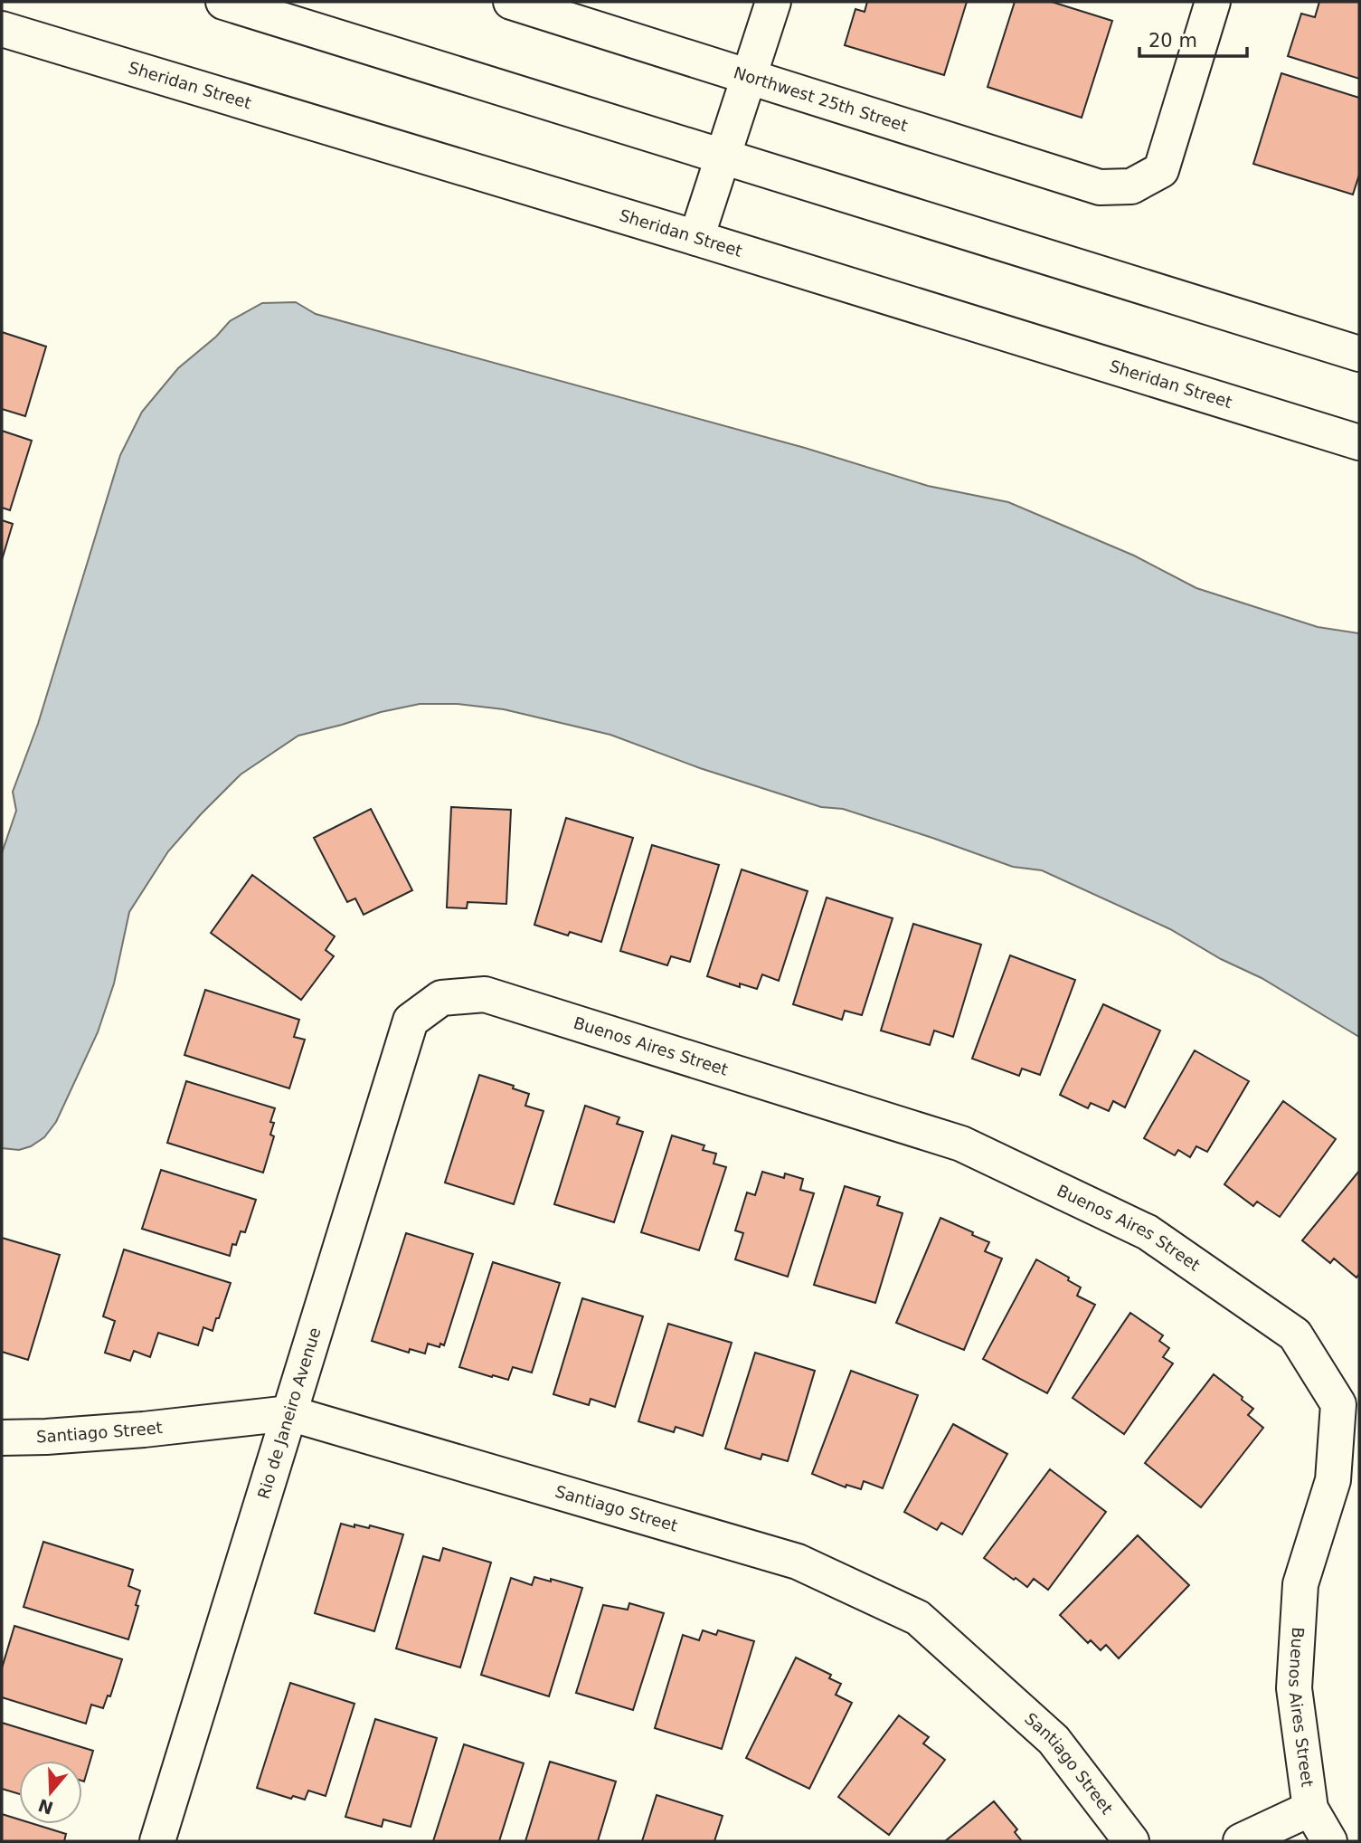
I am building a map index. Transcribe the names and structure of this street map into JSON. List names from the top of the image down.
{
  "streets": {
    "street": [
      "Sheridan Street",
      "Northwest 25th Street",
      "Buenos Aires Street",
      "Rio de Janeiro Avenue",
      "Santiago Street"
    ]
  },
  "crossings": [
    ["Buenos Aires Street", "Rio de Janeiro Avenue"],
    ["Rio de Janeiro Avenue", "Santiago Street"]
  ],
  "scale_bar": "20 m",
  "north": "bottom"
}
